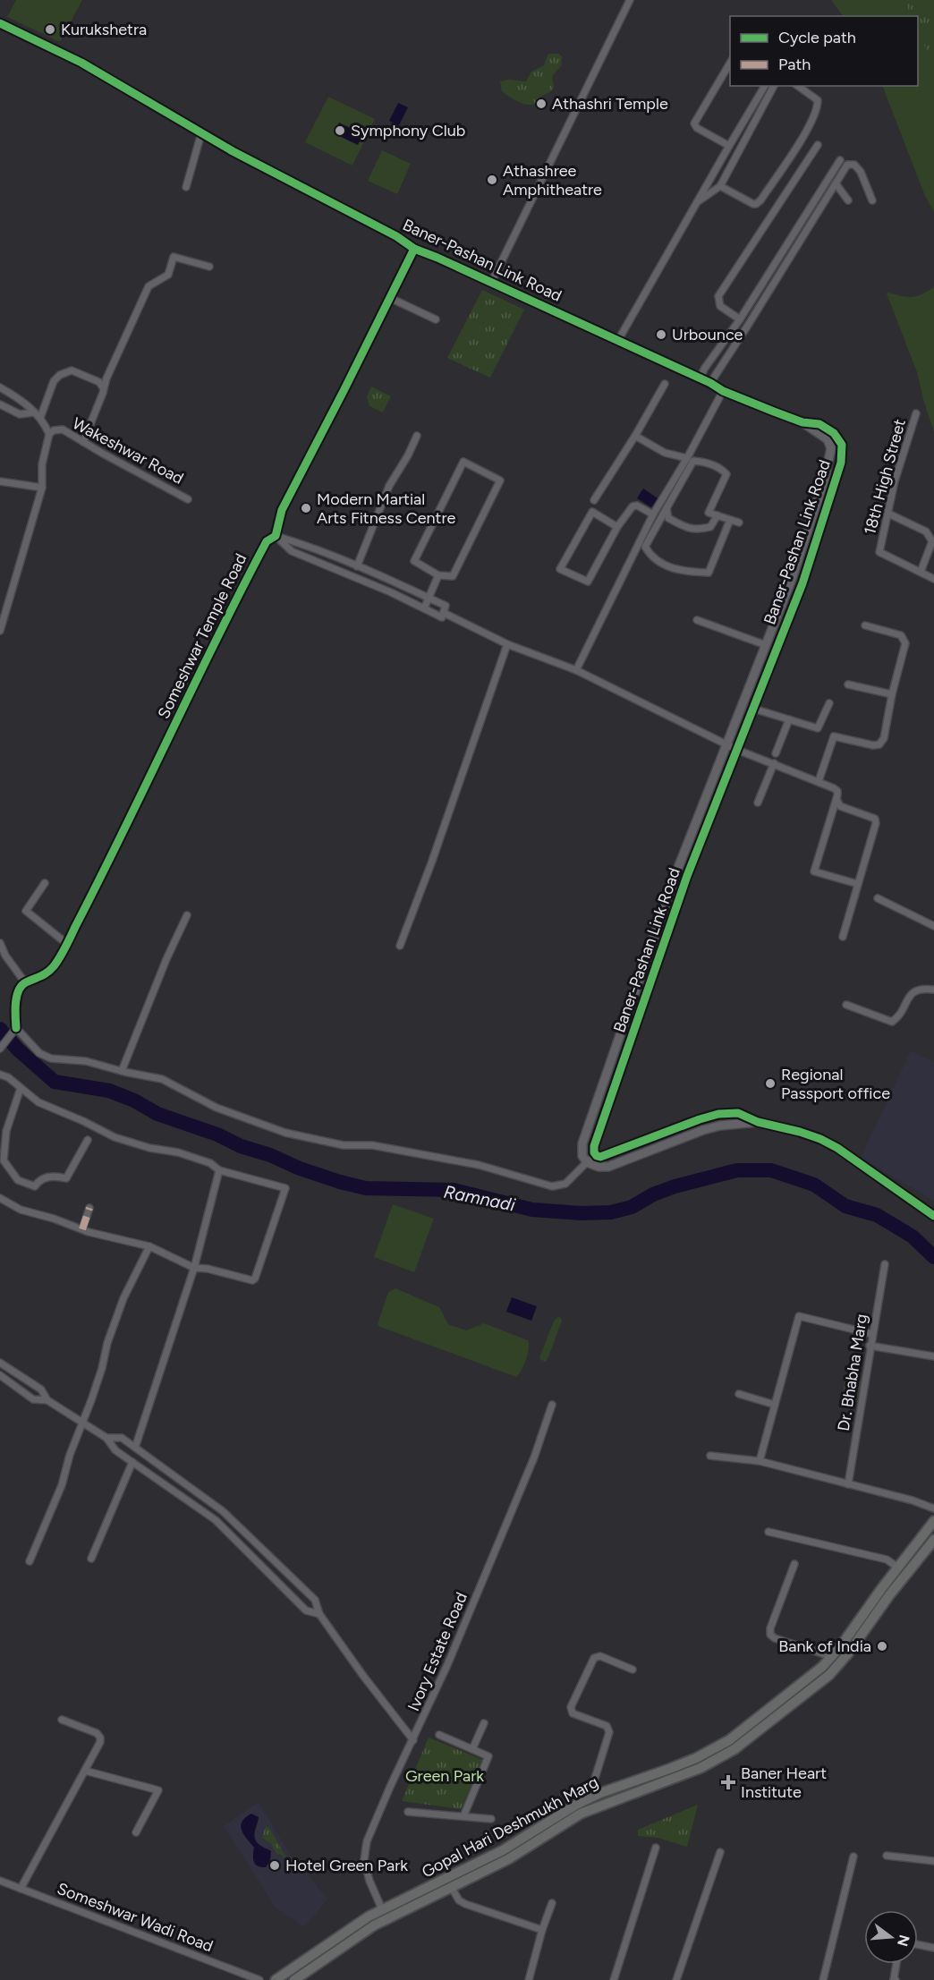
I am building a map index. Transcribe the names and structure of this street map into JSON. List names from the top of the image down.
{
  "streets": {
    "main road": ["Gopal Hari Deshmukh Marg"],
    "street": [
      "Baner-Pashan Link Road",
      "Wakeshwar Road",
      "18th High Street",
      "Someshwar Temple Road",
      "Dr. Bhabha Marg",
      "Ivory Estate Road",
      "Someshwar Wadi Road"
    ]
  },
  "crossings": [
    ["Baner-Pashan Link Road", "Someshwar Temple Road"],
    ["Ivory Estate Road", "Gopal Hari Deshmukh Marg"]
  ],
  "water": ["Ramnadi"],
  "parks": ["Green Park"],
  "places": {
    "other": [
      "Kurukshetra",
      "Athashri Temple",
      "Symphony Club",
      "Athashree Amphitheatre",
      "Urbounce",
      "Modern Martial Arts Fitness Centre",
      "Regional Passport office",
      "Bank of India",
      "Hotel Green Park"
    ],
    "health": ["Baner Heart Institute"]
  },
  "legend": ["Cycle path", "Path"],
  "north": "right"
}
